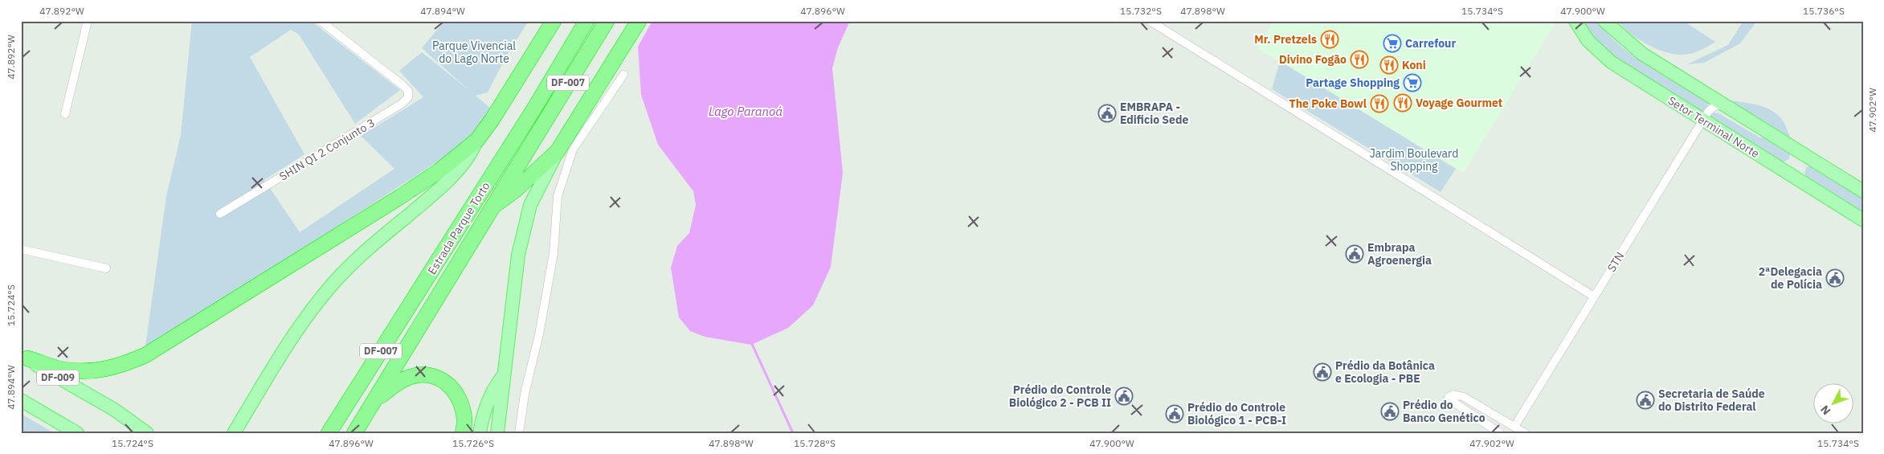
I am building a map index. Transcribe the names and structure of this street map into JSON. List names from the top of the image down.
{
  "streets": {
    "highway": ["DF-007", "Estrada Parque Torto"],
    "main road": ["Setor Terminal Norte", "DF-009"],
    "street": ["SHIN QI 2 Conjunto 3", "STN"]
  },
  "crossings": [
    ["Setor Terminal Norte", "STN"]
  ],
  "water": ["Lago Paranoá"],
  "parks": ["Parque Vivencial do Lago Norte", "Jardim Boulevard Shopping"],
  "places": {
    "restaurant": [
      "Mr. Pretzels",
      "Divino Fogão",
      "Koni",
      "Voyage Gourmet",
      "The Poke Bowl"
    ],
    "supermarket": ["Carrefour", "Partage Shopping"],
    "public building": [
      "EMBRAPA - Edificio Sede",
      "Embrapa Agroenergia",
      "2ªDelegacia de Polícia",
      "Prédio da Botânica e Ecologia - PBE",
      "Prédio do Controle Biológico 2 - PCB II",
      "Secretaria de Saúde do Distrito Federal",
      "Prédio do Banco Genético",
      "Prédio do Controle Biológico 1 - PCB-I"
    ]
  },
  "north": "bottom left",
  "coordinates": [
    "47.892°W",
    "47.894°W",
    "47.896°W",
    "15.732°S",
    "47.898°W",
    "15.734°S",
    "47.900°W",
    "15.736°S",
    "47.902°W",
    "15.724°S",
    "15.726°S",
    "15.728°S"
  ]
}
